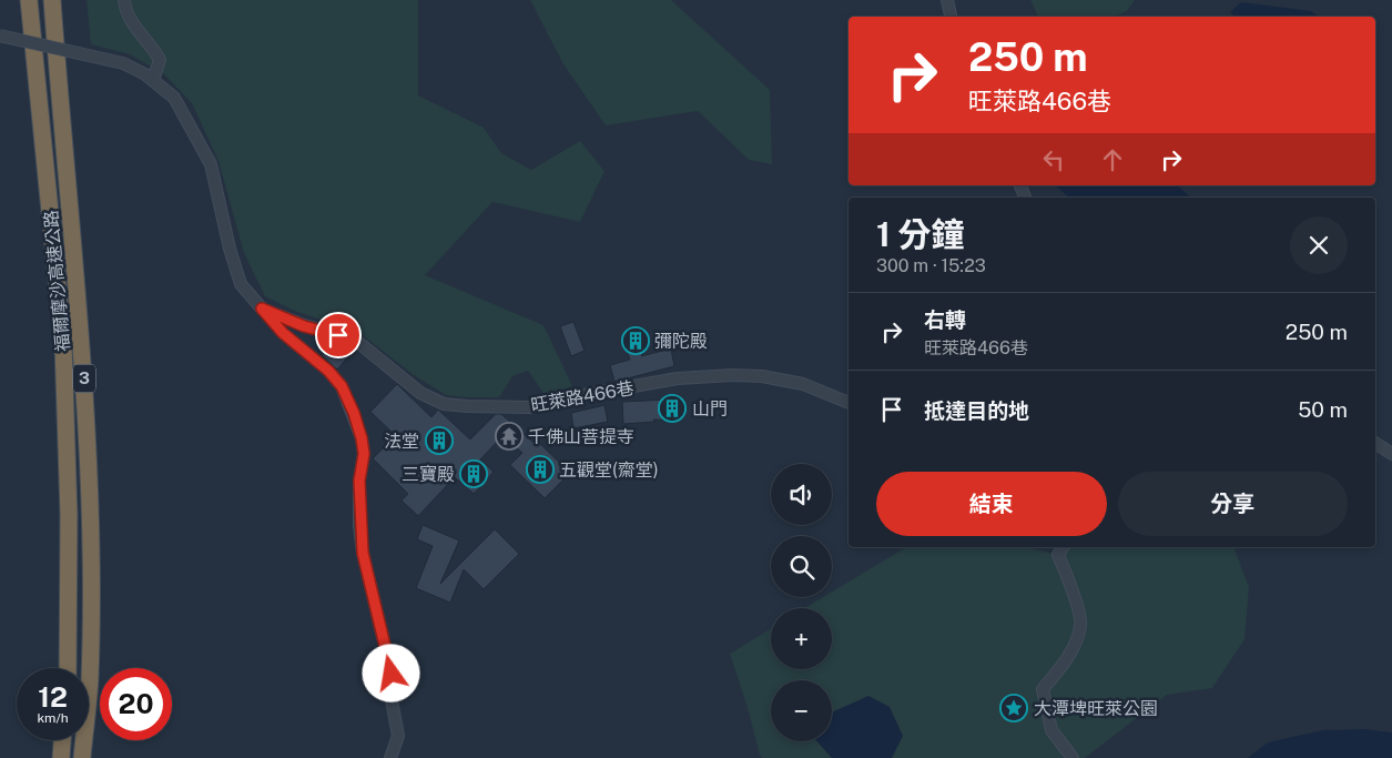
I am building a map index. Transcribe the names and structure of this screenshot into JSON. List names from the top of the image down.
{
  "streets": {
    "highway": ["福爾摩沙高速公路", "3"],
    "lane": ["旺萊路466巷"]
  },
  "places": {
    "building": [
      "彌陀殿",
      "山門",
      "法堂",
      "五觀堂(齋堂)",
      "三寶殿"
    ],
    "temple": ["千佛山菩提寺"],
    "place": ["大潭埤旺萊公園"]
  },
  "page": {
    "turn": ["250 m", "旺萊路466巷"],
    "heading": ["1 分鐘", "300 m · 15:23"],
    "list": [
      {
        "name": "右轉",
        "note": "旺萊路466巷",
        "value": "250 m"
      },
      {
        "name": "抵達目的地",
        "value": "50 m"
      }
    ],
    "buttons": ["結束", "分享"],
    "map_buttons": ["+", "−"],
    "speed": "12 km/h",
    "limit": "20"
  }
}
